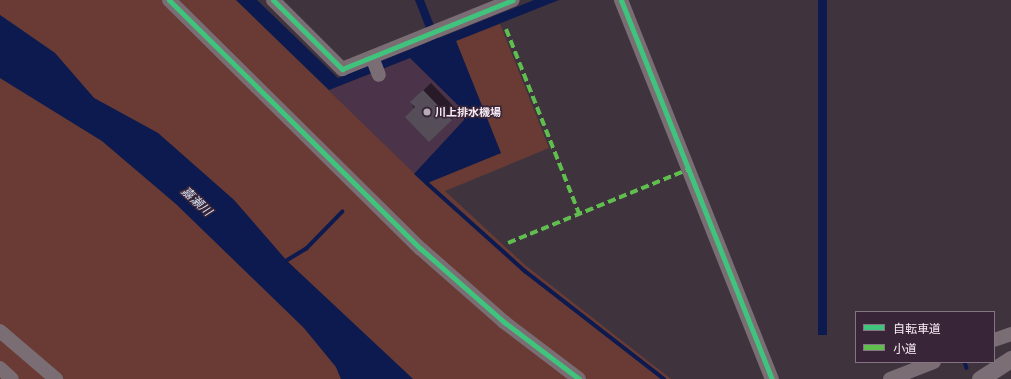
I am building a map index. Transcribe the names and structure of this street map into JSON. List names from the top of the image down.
{
  "water": ["嘉瀬川"],
  "places": ["川上排水機場"],
  "legend": ["自転車道", "小道"]
}
